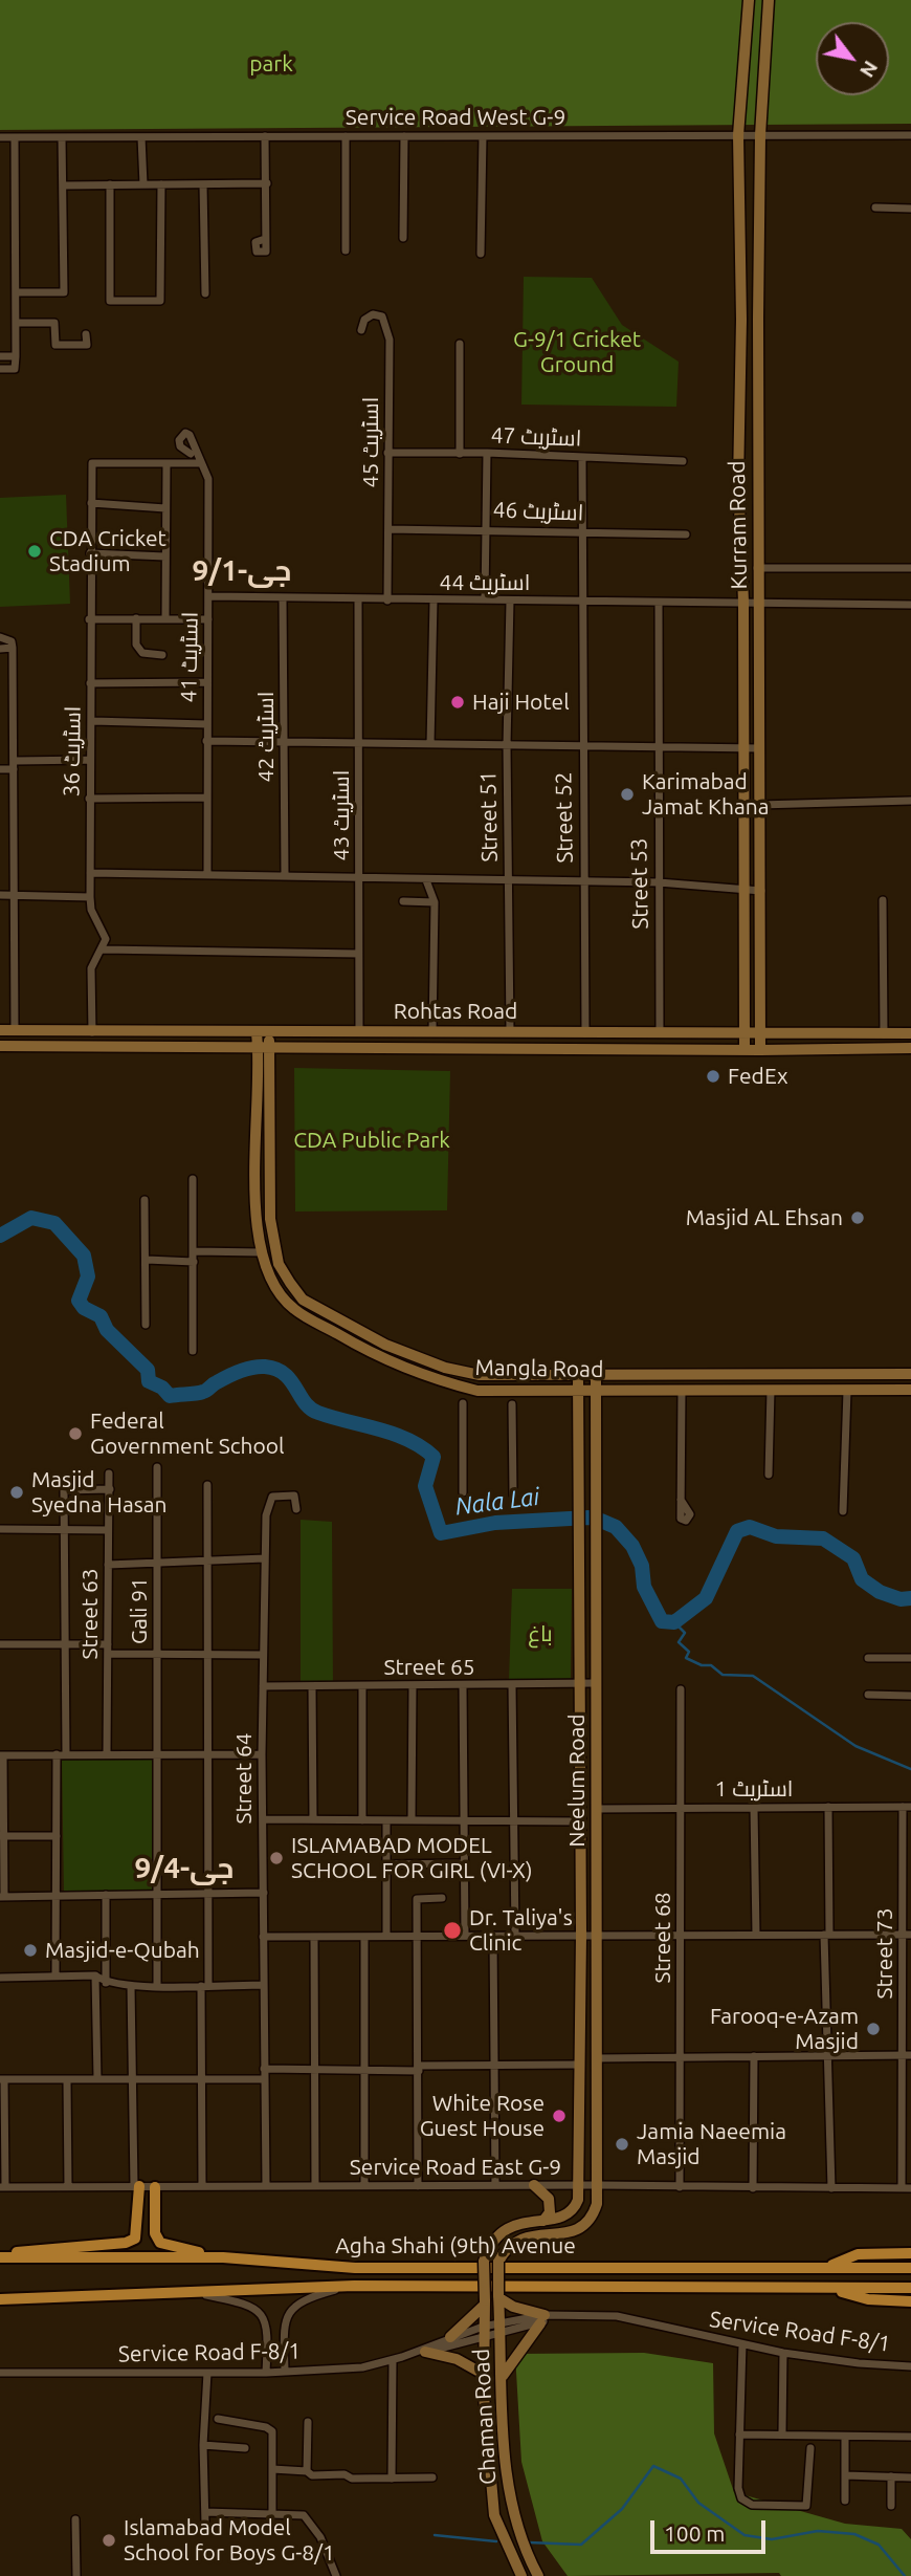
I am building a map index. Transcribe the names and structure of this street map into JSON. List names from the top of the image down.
{
  "streets": {
    "main road": [
      "Kurram Road",
      "Rohtas Road",
      "Mangla Road",
      "Neelum Road",
      "Agha Shahi (9th) Avenue",
      "Chaman Road"
    ],
    "street": [
      "Service Road West G-9",
      "اسٹریٹ 47",
      "اسٹریٹ 45",
      "اسٹریٹ 46",
      "اسٹریٹ 44",
      "اسٹریٹ 41",
      "اسٹریٹ 42",
      "اسٹریٹ 36",
      "اسٹریٹ 43",
      "Street 51",
      "Street 52",
      "Street 53",
      "Gali 91",
      "Street 63",
      "Street 65",
      "Street 64",
      "اسٹریٹ 1",
      "Street 68",
      "Street 73",
      "Service Road East G-9",
      "Service Road F-8/1"
    ]
  },
  "crossings": [
    ["Service Road West G-9", "Kurram Road"],
    ["اسٹریٹ 47", "اسٹریٹ 45"],
    ["اسٹریٹ 47", "Street 52"],
    ["اسٹریٹ 45", "اسٹریٹ 46"],
    ["اسٹریٹ 45", "اسٹریٹ 44"],
    ["اسٹریٹ 46", "Street 52"],
    ["Kurram Road", "اسٹریٹ 44"],
    ["Kurram Road", "Rohtas Road"],
    ["اسٹریٹ 44", "اسٹریٹ 41"],
    ["اسٹریٹ 44", "اسٹریٹ 42"],
    ["اسٹریٹ 44", "اسٹریٹ 43"],
    ["اسٹریٹ 44", "Street 51"],
    ["اسٹریٹ 44", "Street 52"],
    ["اسٹریٹ 44", "Street 53"],
    ["اسٹریٹ 43", "Rohtas Road"],
    ["Street 51", "Rohtas Road"],
    ["Street 52", "Rohtas Road"],
    ["Street 53", "Rohtas Road"],
    ["Rohtas Road", "Mangla Road"],
    ["Mangla Road", "Neelum Road"],
    ["Street 65", "Street 64"],
    ["Street 65", "Neelum Road"],
    ["Street 64", "Service Road East G-9"],
    ["Neelum Road", "اسٹریٹ 1"],
    ["Neelum Road", "Service Road East G-9"],
    ["Neelum Road", "Chaman Road"],
    ["اسٹریٹ 1", "Street 68"],
    ["اسٹریٹ 1", "Street 73"],
    ["Street 68", "Service Road East G-9"],
    ["Street 73", "Service Road East G-9"],
    ["Service Road F-8/1", "Chaman Road"]
  ],
  "districts": ["جی-9/1", "جی-9/4"],
  "water": ["Nala Lai"],
  "parks": [
    "park",
    "G-9/1 Cricket Ground",
    "CDA Public Park",
    "باغ"
  ],
  "places": [
    "CDA Cricket Stadium",
    "Haji Hotel",
    "Karimabad Jamat Khana",
    "FedEx",
    "Masjid AL Ehsan",
    "Federal Government School",
    "Masjid Syedna Hasan",
    "ISLAMABAD MODEL SCHOOL FOR GIRL (VI-X)",
    "Dr. Taliya's Clinic",
    "Masjid-e-Qubah",
    "Farooq-e-Azam Masjid",
    "White Rose Guest House",
    "Jamia Naeemia Masjid",
    "Islamabad Model School for Boys G-8/1"
  ],
  "scale_bar": "100 m",
  "north": "bottom right"
}
